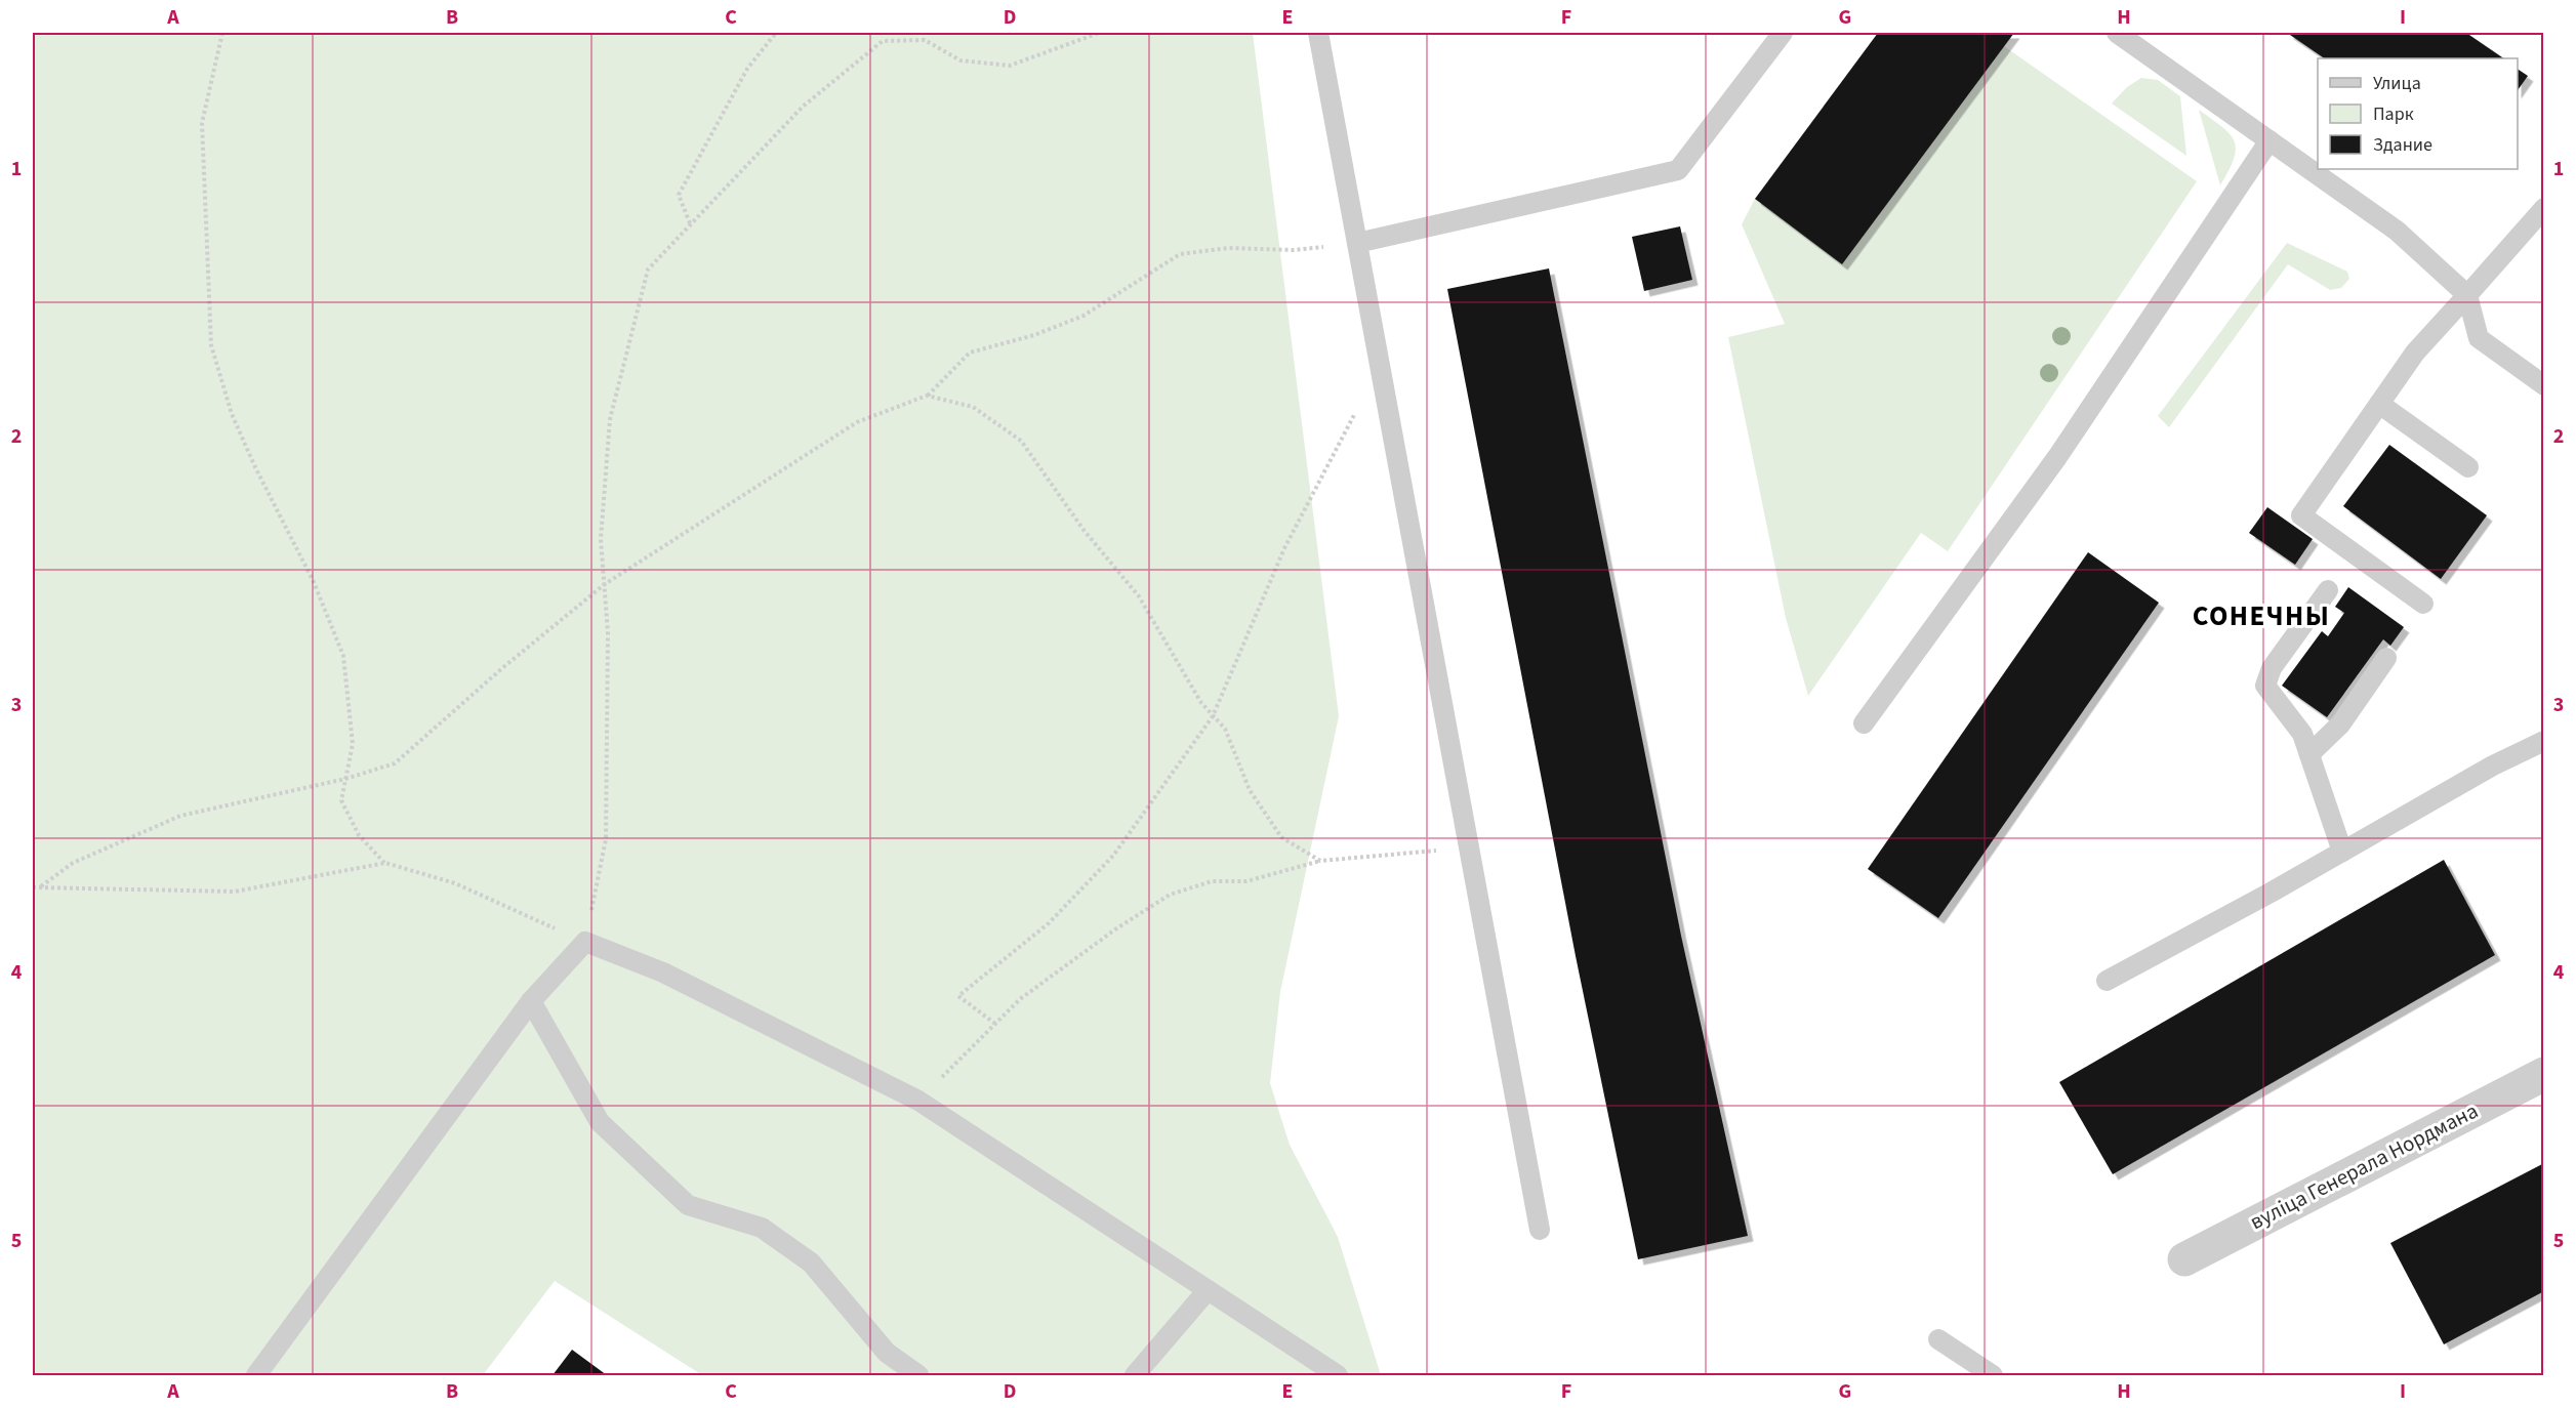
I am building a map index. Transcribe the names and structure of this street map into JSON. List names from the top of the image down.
{
  "streets": {
    "street": ["вуліца Генерала Нордмана"]
  },
  "districts": ["СОНЕЧНЫ"],
  "legend": ["Улица", "Парк", "Здание"],
  "grid": {
    "columns": [
      "A",
      "B",
      "C",
      "D",
      "E",
      "F",
      "G",
      "H",
      "I"
    ],
    "rows": [
      "1",
      "2",
      "3",
      "4",
      "5"
    ]
  }
}
